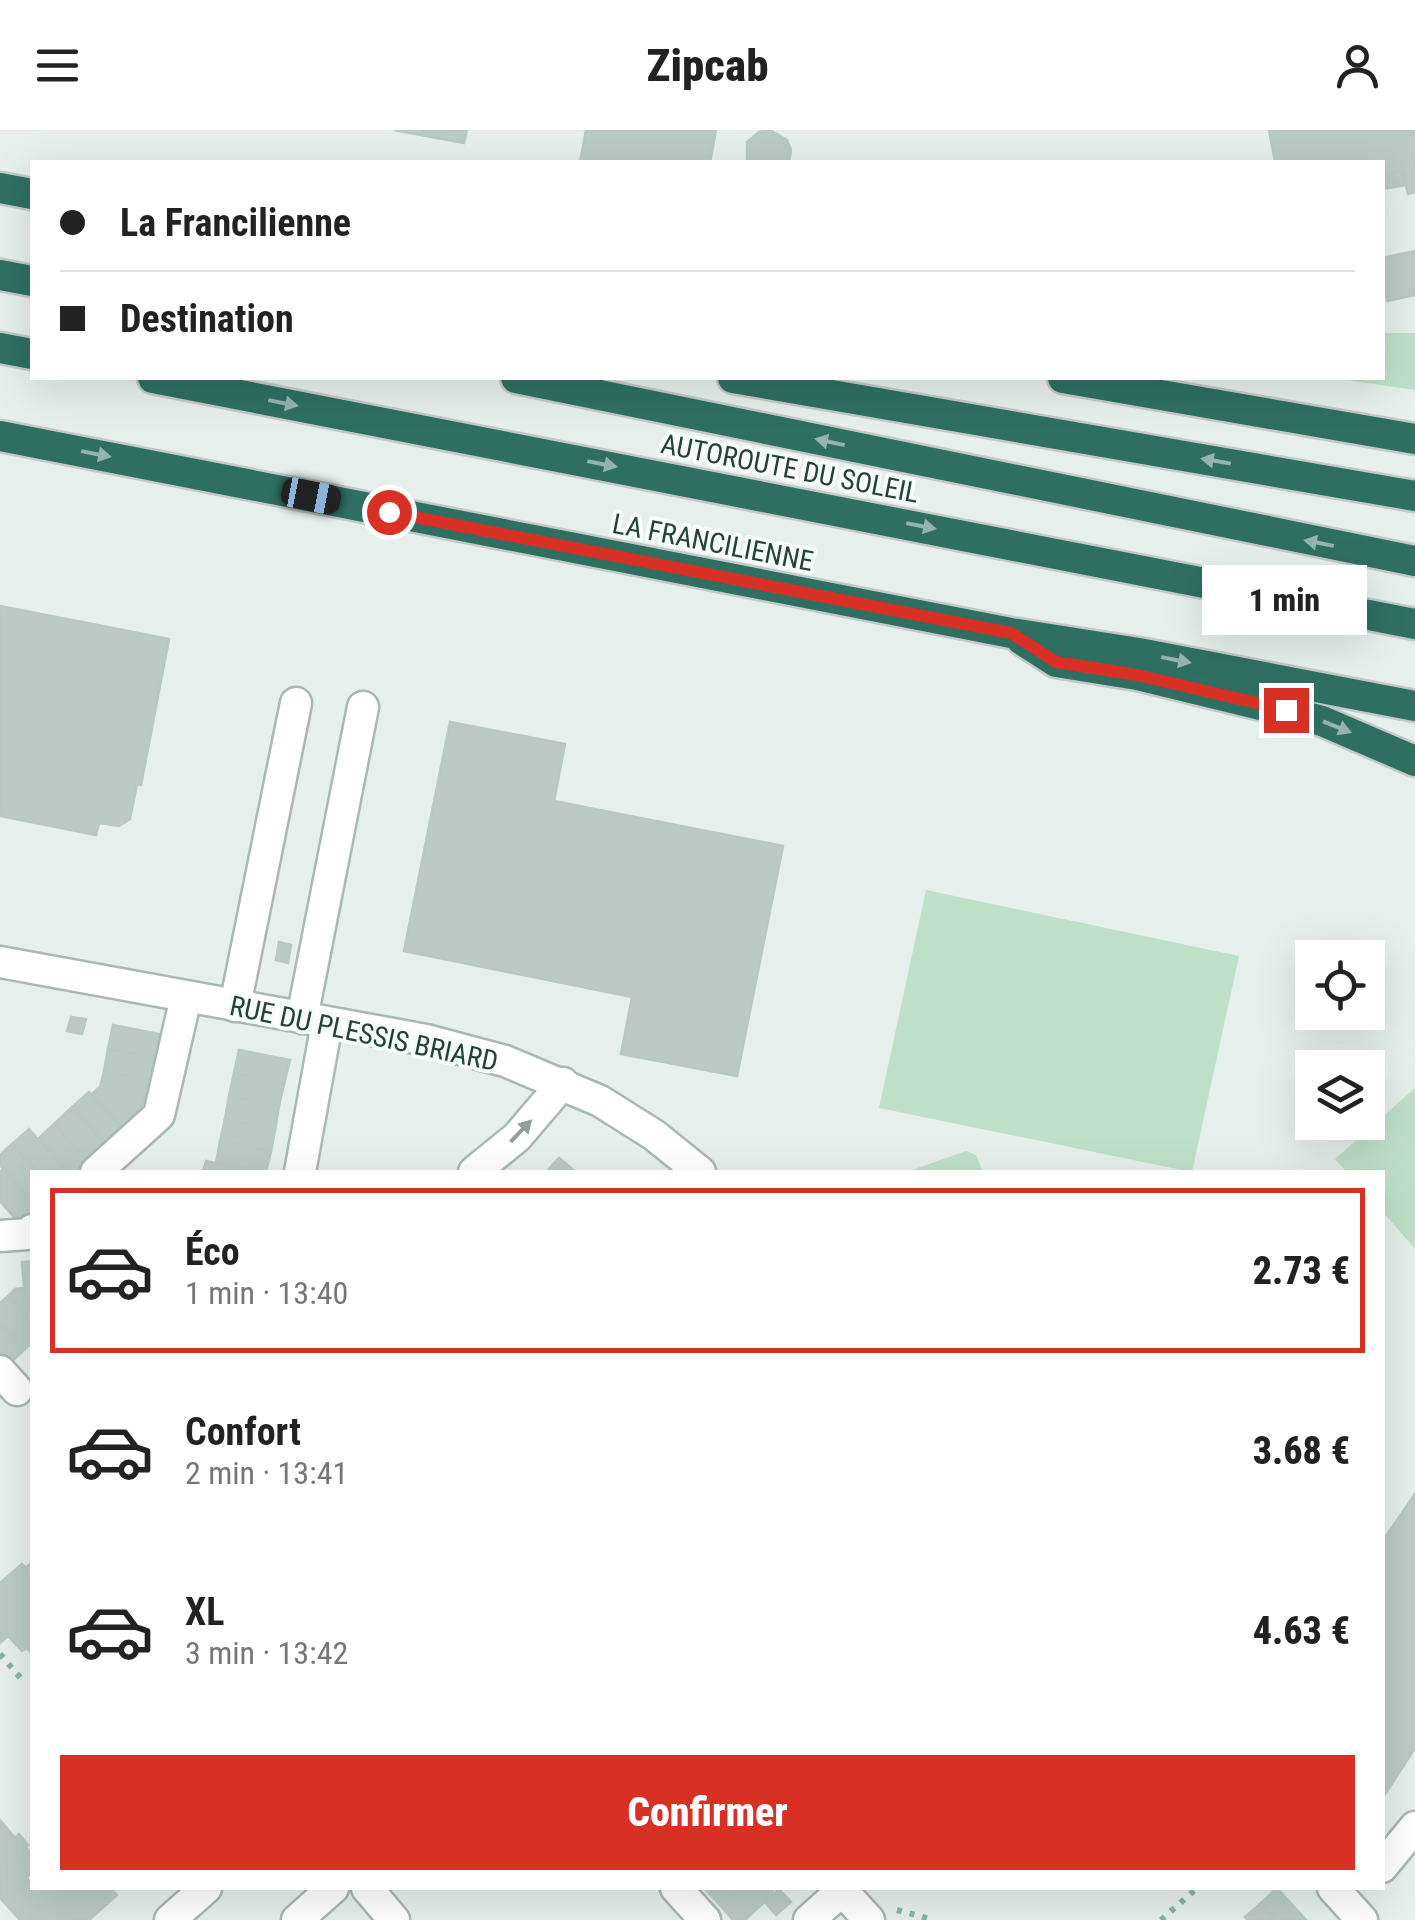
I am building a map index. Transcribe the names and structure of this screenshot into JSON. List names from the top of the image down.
{
  "streets": {
    "highway": ["AUTOROUTE DU SOLEIL", "LA FRANCILIENNE"],
    "street": ["RUE DU PLESSIS BRIARD"]
  },
  "page": {
    "header": "Zipcab",
    "banner": ["La Francilienne", "Destination"],
    "bubble": "1 min",
    "list": [
      {
        "name": "Éco",
        "note": "1 min · 13:40",
        "value": "2.73 €"
      },
      {
        "name": "Confort",
        "note": "2 min · 13:41",
        "value": "3.68 €"
      },
      {
        "name": "XL",
        "note": "3 min · 13:42",
        "value": "4.63 €"
      }
    ],
    "buttons": "Confirmer"
  }
}
